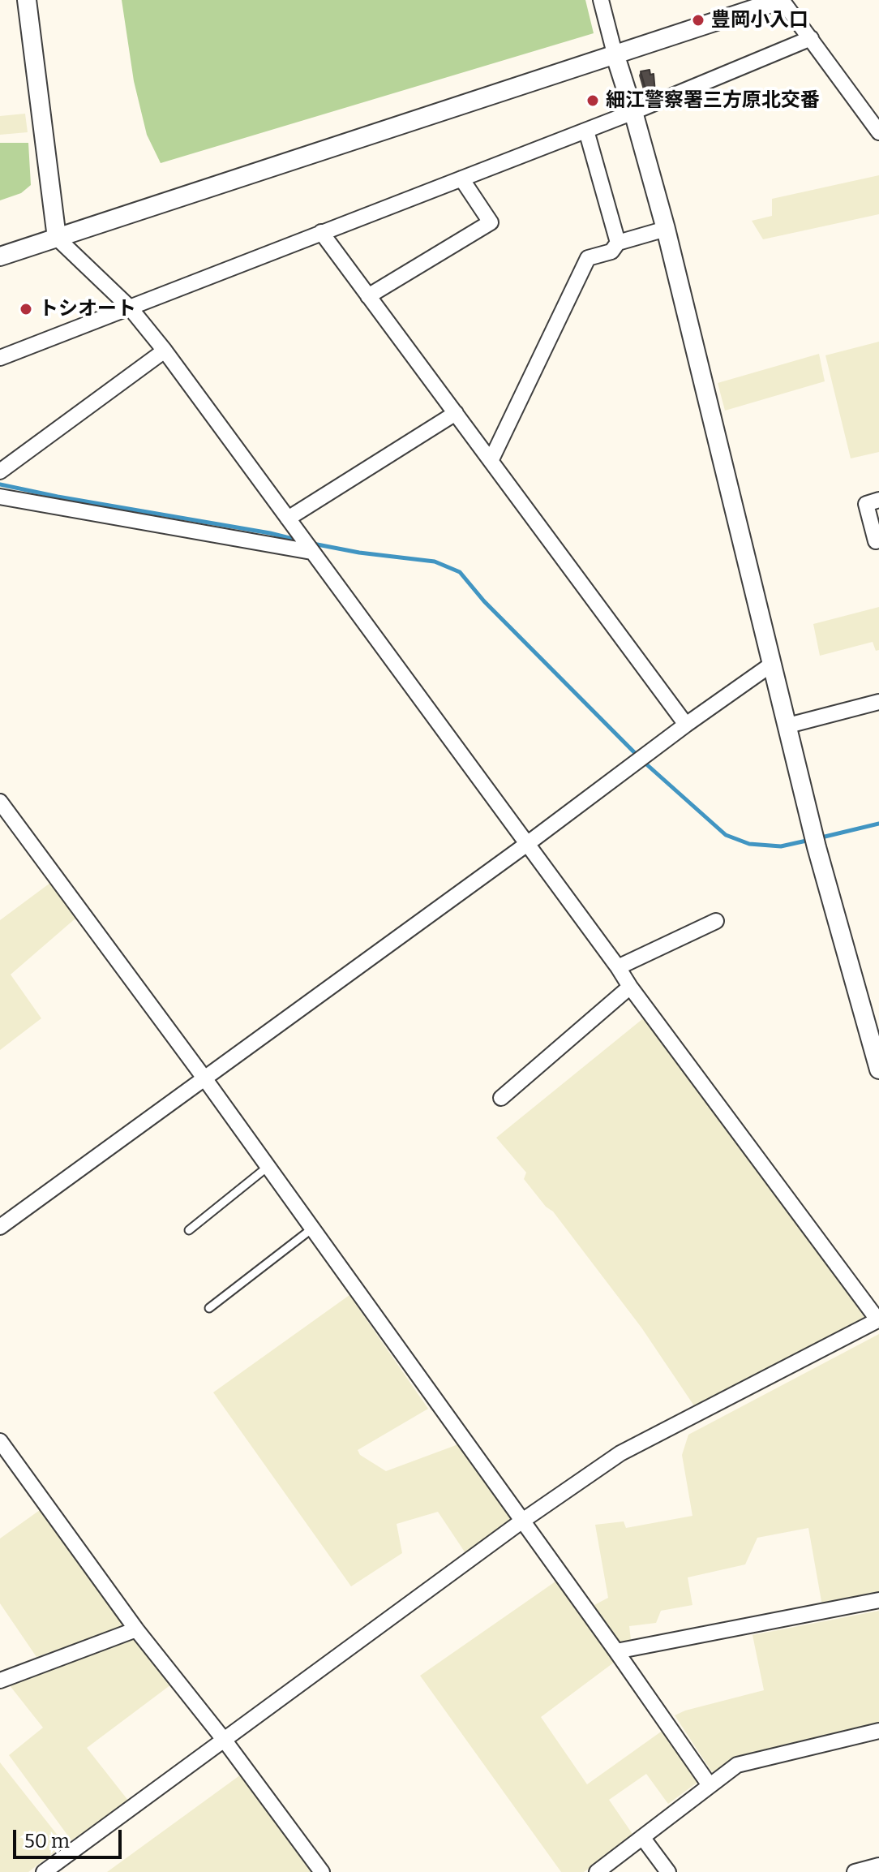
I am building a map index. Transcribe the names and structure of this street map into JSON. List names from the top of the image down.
{
  "places": ["豊岡小入口", "細江警察署三方原北交番", "トシオート"],
  "scale_bar": "50 m"
}
